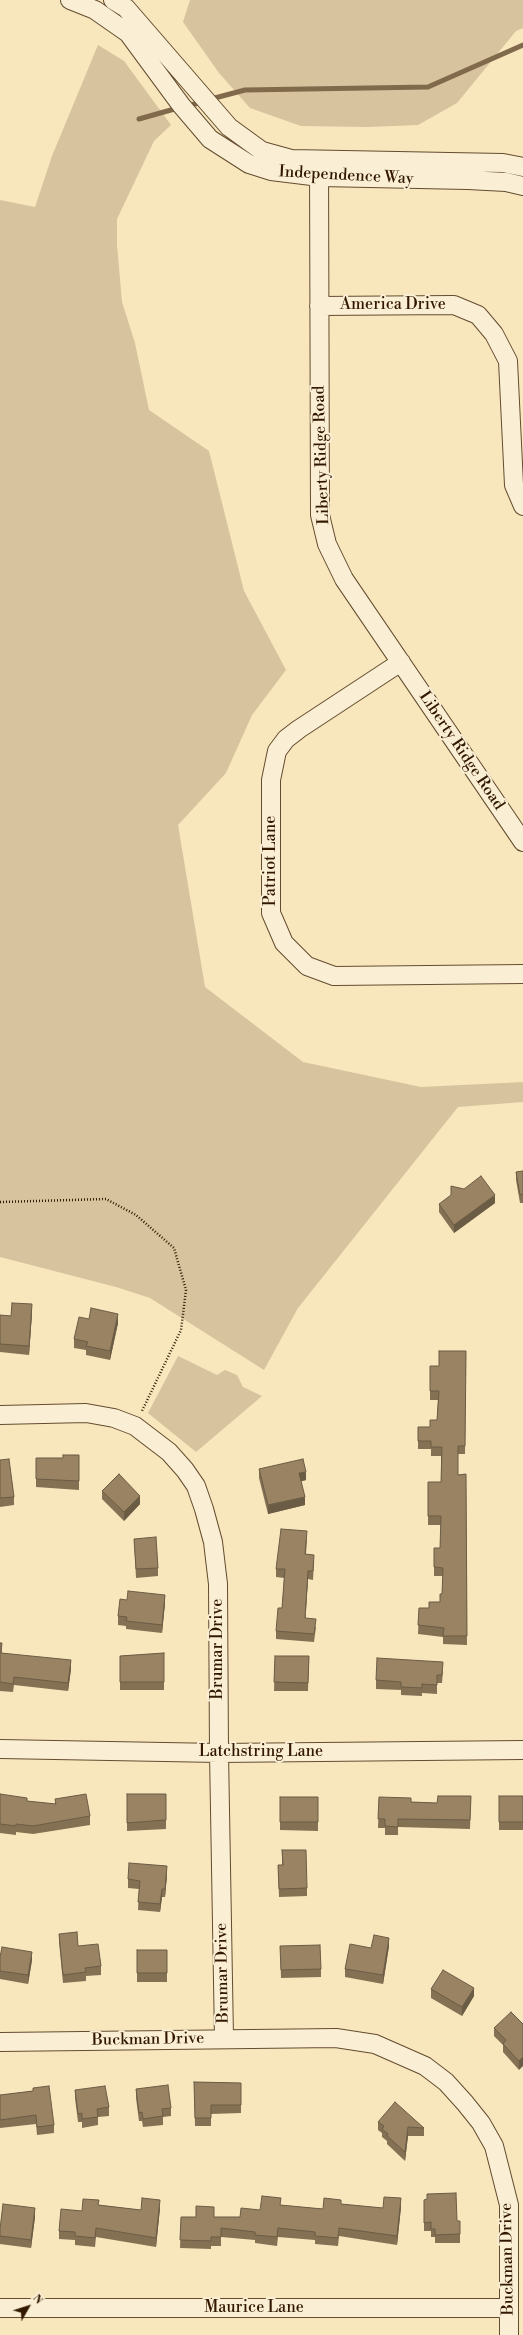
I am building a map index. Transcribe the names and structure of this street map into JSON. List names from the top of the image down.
{
  "streets": {
    "street": [
      "Independence Way",
      "America Drive",
      "Liberty Ridge Road",
      "Patriot Lane",
      "Brumar Drive",
      "Latchstring Lane",
      "Buckman Drive",
      "Maurice Lane"
    ]
  },
  "crossings": [
    ["Independence Way", "Liberty Ridge Road"],
    ["America Drive", "Liberty Ridge Road"],
    ["Liberty Ridge Road", "Patriot Lane"],
    ["Brumar Drive", "Latchstring Lane"],
    ["Brumar Drive", "Buckman Drive"],
    ["Buckman Drive", "Maurice Lane"]
  ],
  "north": "top right"
}
